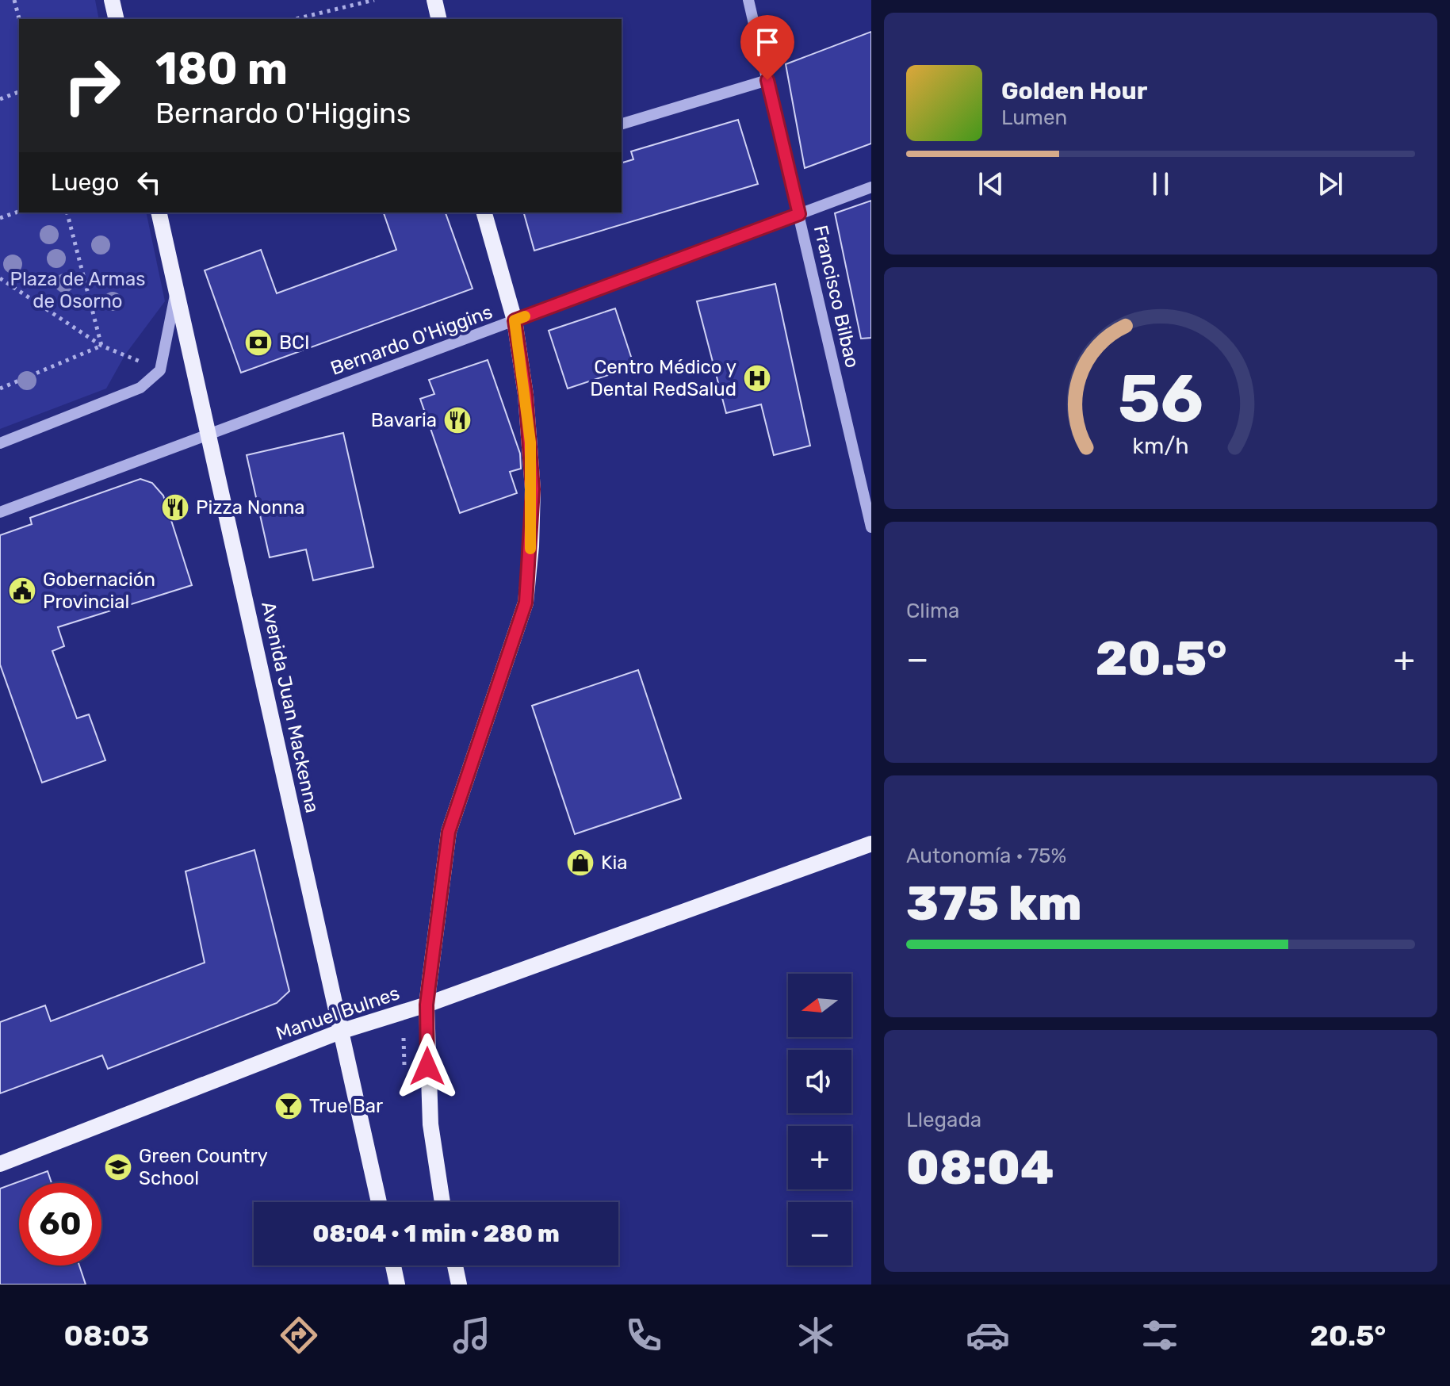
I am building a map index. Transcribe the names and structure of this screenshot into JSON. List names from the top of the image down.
{
  "streets": {
    "main road": ["Avenida Juan Mackenna", "Manuel Bulnes"],
    "street": ["Francisco Bilbao", "Bernardo O'Higgins"]
  },
  "crossings": [
    ["Francisco Bilbao", "Bernardo O'Higgins"],
    ["Bernardo O'Higgins", "Avenida Juan Mackenna"],
    ["Avenida Juan Mackenna", "Manuel Bulnes"]
  ],
  "parks": ["Plaza de Armas de Osorno"],
  "places": {
    "bank": ["BCI"],
    "hospital": ["Centro Médico y Dental RedSalud"],
    "restaurant": ["Bavaria", "Pizza Nonna"],
    "public building": ["Gobernación Provincial"],
    "shop": ["Kia"],
    "bar": ["True Bar"],
    "school or university": ["Green Country School"]
  },
  "north": "left",
  "page": {
    "turn": ["180 m", "Bernardo O'Higgins"],
    "song": ["Golden Hour", "Lumen"],
    "then": "Luego",
    "tile": [
      "Clima",
      ["Autonomía · 75%", "375 km"],
      ["Llegada", "08:04"]
    ],
    "heat": ["−", "20.5°", "+"],
    "map_buttons": ["+", "−"],
    "limit": "60",
    "trip": "08:04 · 1 min · 280 m",
    "tabs": ["08:03", "20.5°"],
    "gauge": ["56", "km/h"]
  }
}
